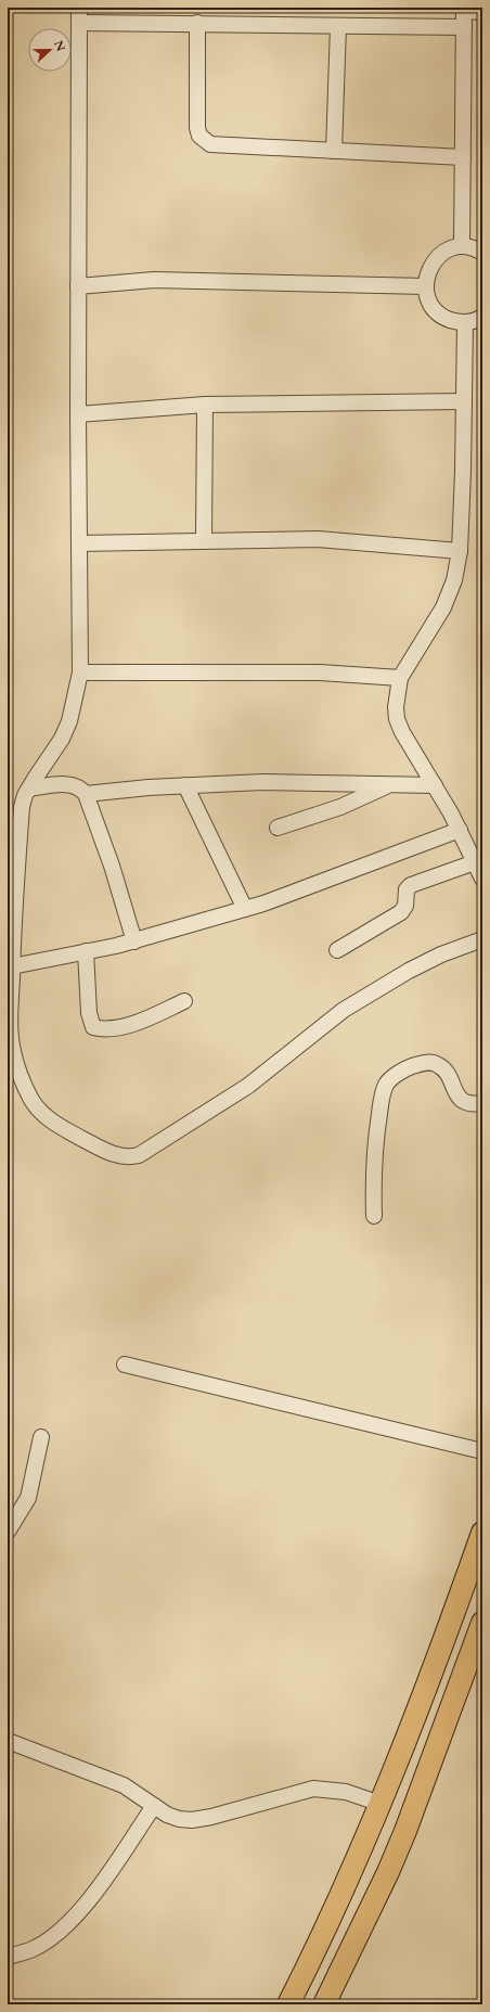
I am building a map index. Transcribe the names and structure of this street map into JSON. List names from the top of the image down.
{
  "north": "right"
}
